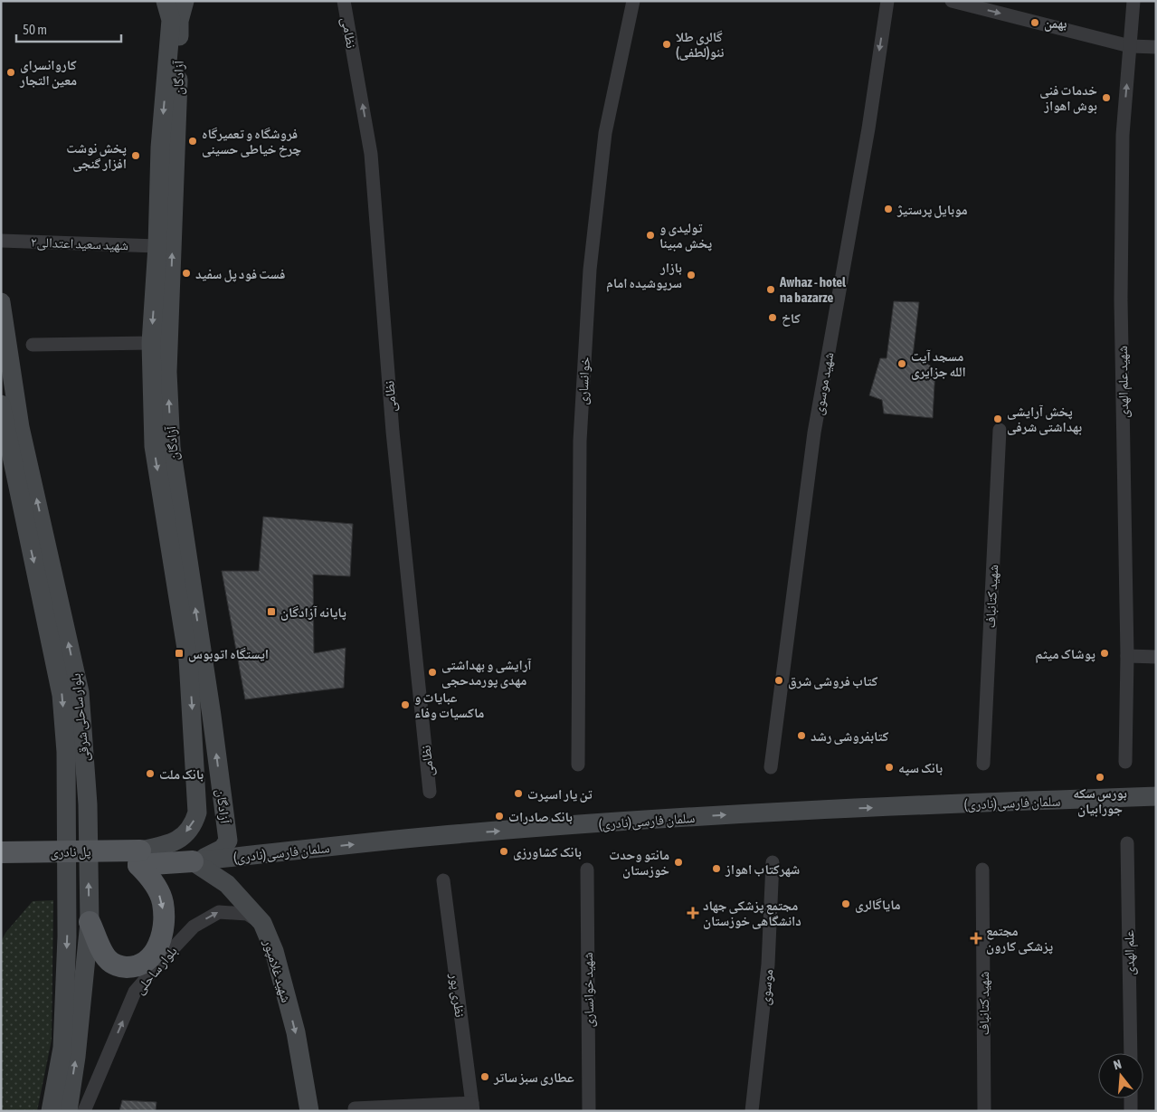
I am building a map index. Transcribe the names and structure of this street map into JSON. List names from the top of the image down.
{
  "streets": {
    "main road": [
      "آزادگان",
      "بلوار ساحلی شرقی",
      "سلمان فارسی(نادری)",
      "پل نادری",
      "شهید غلامپور"
    ],
    "street": [
      "نظامی",
      "شهید سعید اعتدالی۲",
      "خوانساری",
      "شهید علم الهدی",
      "شهید موسوی",
      "شهید کتانباف",
      "علم الهدی",
      "بلوار ساحلی",
      "موسوی",
      "شهید خوانساری",
      "نظری پور"
    ]
  },
  "crossings": [
    ["آزادگان", "شهید سعید اعتدالی۲"],
    ["آزادگان", "سلمان فارسی(نادری)"],
    ["آزادگان", "پل نادری"],
    ["آزادگان", "شهید غلامپور"],
    ["سلمان فارسی(نادری)", "پل نادری"],
    ["سلمان فارسی(نادری)", "شهید غلامپور"],
    ["بلوار ساحلی", "شهید غلامپور"]
  ],
  "one_way": [
    "نظامی",
    "شهید علم الهدی",
    "شهید موسوی",
    "سلمان فارسی(نادری)",
    "بلوار ساحلی",
    "شهید غلامپور"
  ],
  "places": {
    "other": [
      "بهمن",
      "گالری طلا نئو(لطفی)",
      "کاروانسرای معین التجار",
      "خدمات فنی بوش اهواز",
      "فروشگاه و تعمیرگاه چرخ خیاطی حسینی",
      "پخش نوشت افزار گنجی",
      "موبایل پرستیژ",
      "تولیدی و پخش مبینا",
      "فست فود پل سفید",
      "بازار سرپوشیده امام",
      "Awhaz - hotel na bazarze",
      "کاخ",
      "مسجد آیت الله جزایری",
      "پخش آرایشی بهداشتی شرفی",
      "پوشاک میثم",
      "آرایشی و بهداشتی مهدی پورمدحجی",
      "کتاب فروشی شرق",
      "عبایات و ماکسیات وفاء",
      "کتابفروشی رشد",
      "بانک سپه",
      "بانک ملت",
      "بورس سکه جورابیان",
      "تن یار اسپرت",
      "بانک صادرات",
      "بانک کشاورزی",
      "مانتو وحدت خوزستان",
      "شهرکتاب اهواز",
      "مایاگالری",
      "عطاری سبز ساتر"
    ],
    "transit": ["پایانه آزادگان", "ایستگاه اتوبوس"],
    "health": ["مجتمع پزشکی جهاد دانشگاهی خوزستان", "مجتمع پزشکی کارون"]
  },
  "scale_bar": "50 m",
  "north": "top"
}
